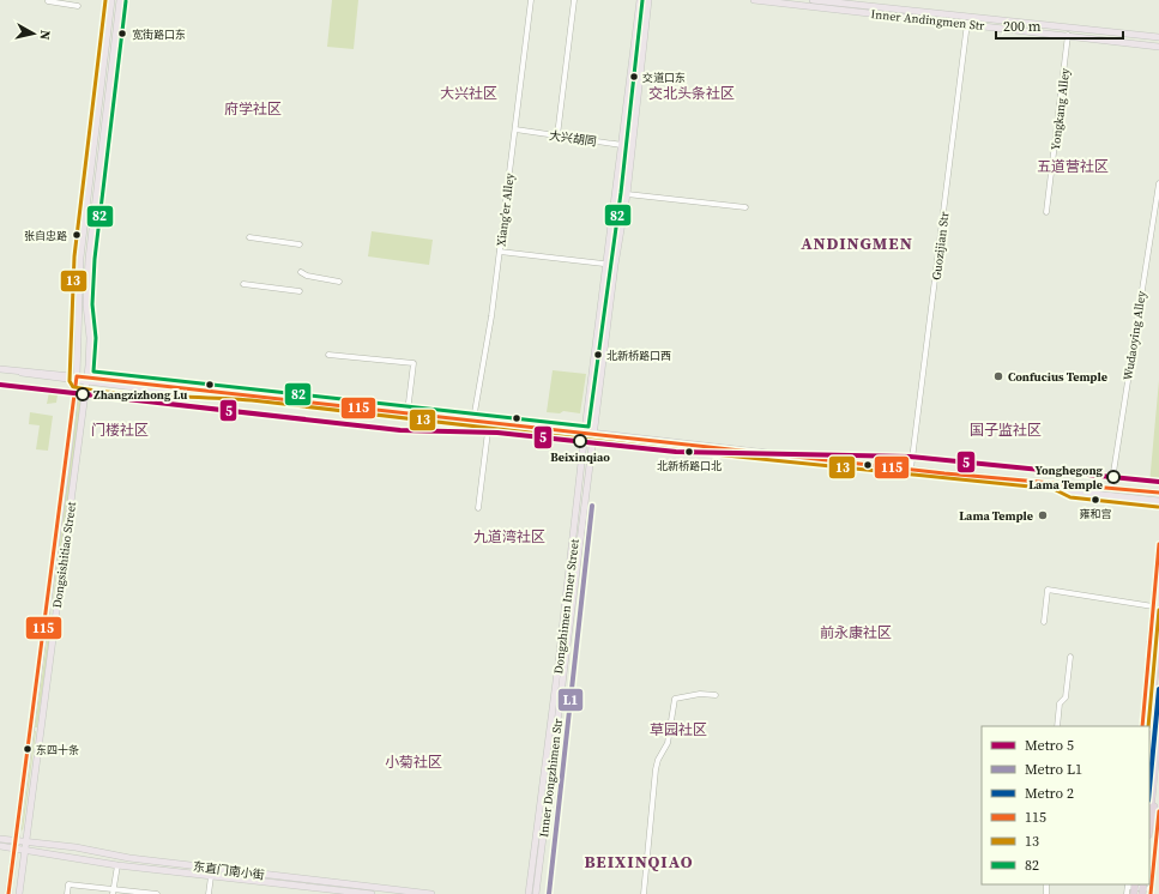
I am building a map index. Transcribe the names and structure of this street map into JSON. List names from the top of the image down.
{
  "streets": {
    "main road": [
      "Inner Andingmen Str",
      "Dongsishitiao Street",
      "Dongzhimen Inner Street",
      "Inner Dongzhimen Str",
      "东直门南小街"
    ],
    "street": [
      "Yongkang Alley",
      "大兴胡同",
      "Xiang'er Alley",
      "Guozijian Str",
      "Wudaoying Alley"
    ]
  },
  "crossings": [
    ["Inner Andingmen Str", "Yongkang Alley"],
    ["Inner Andingmen Str", "Guozijian Str"],
    ["大兴胡同", "Xiang'er Alley"],
    ["大兴胡同", "Dongzhimen Inner Street"],
    ["大兴胡同", "Inner Dongzhimen Str"],
    ["Dongsishitiao Street", "东直门南小街"]
  ],
  "districts": [
    "大兴社区",
    "交北头条社区",
    "府学社区",
    "五道营社区",
    "ANDINGMEN",
    "门楼社区",
    "国子监社区",
    "九道湾社区",
    "前永康社区",
    "草园社区",
    "小菊社区",
    "BEIXINQIAO"
  ],
  "places": [
    "宽街路口东",
    "交道口东",
    "张自忠路",
    "北新桥路口西",
    "Confucius Temple",
    "Zhangzizhong Lu",
    "Beixinqiao",
    "北新桥路口北",
    "Yonghegong Lama Temple",
    "雍和宫",
    "Lama Temple",
    "东四十条"
  ],
  "lines": [
    "transit line 13",
    "transit line 82",
    "transit line 115",
    "metro line 5",
    "metro line L1",
    "metro line 2"
  ],
  "legend": [
    "Metro 5",
    "Metro L1",
    "Metro 2",
    "115",
    "13",
    "82"
  ],
  "scale_bar": "200 m",
  "north": "right"
}
